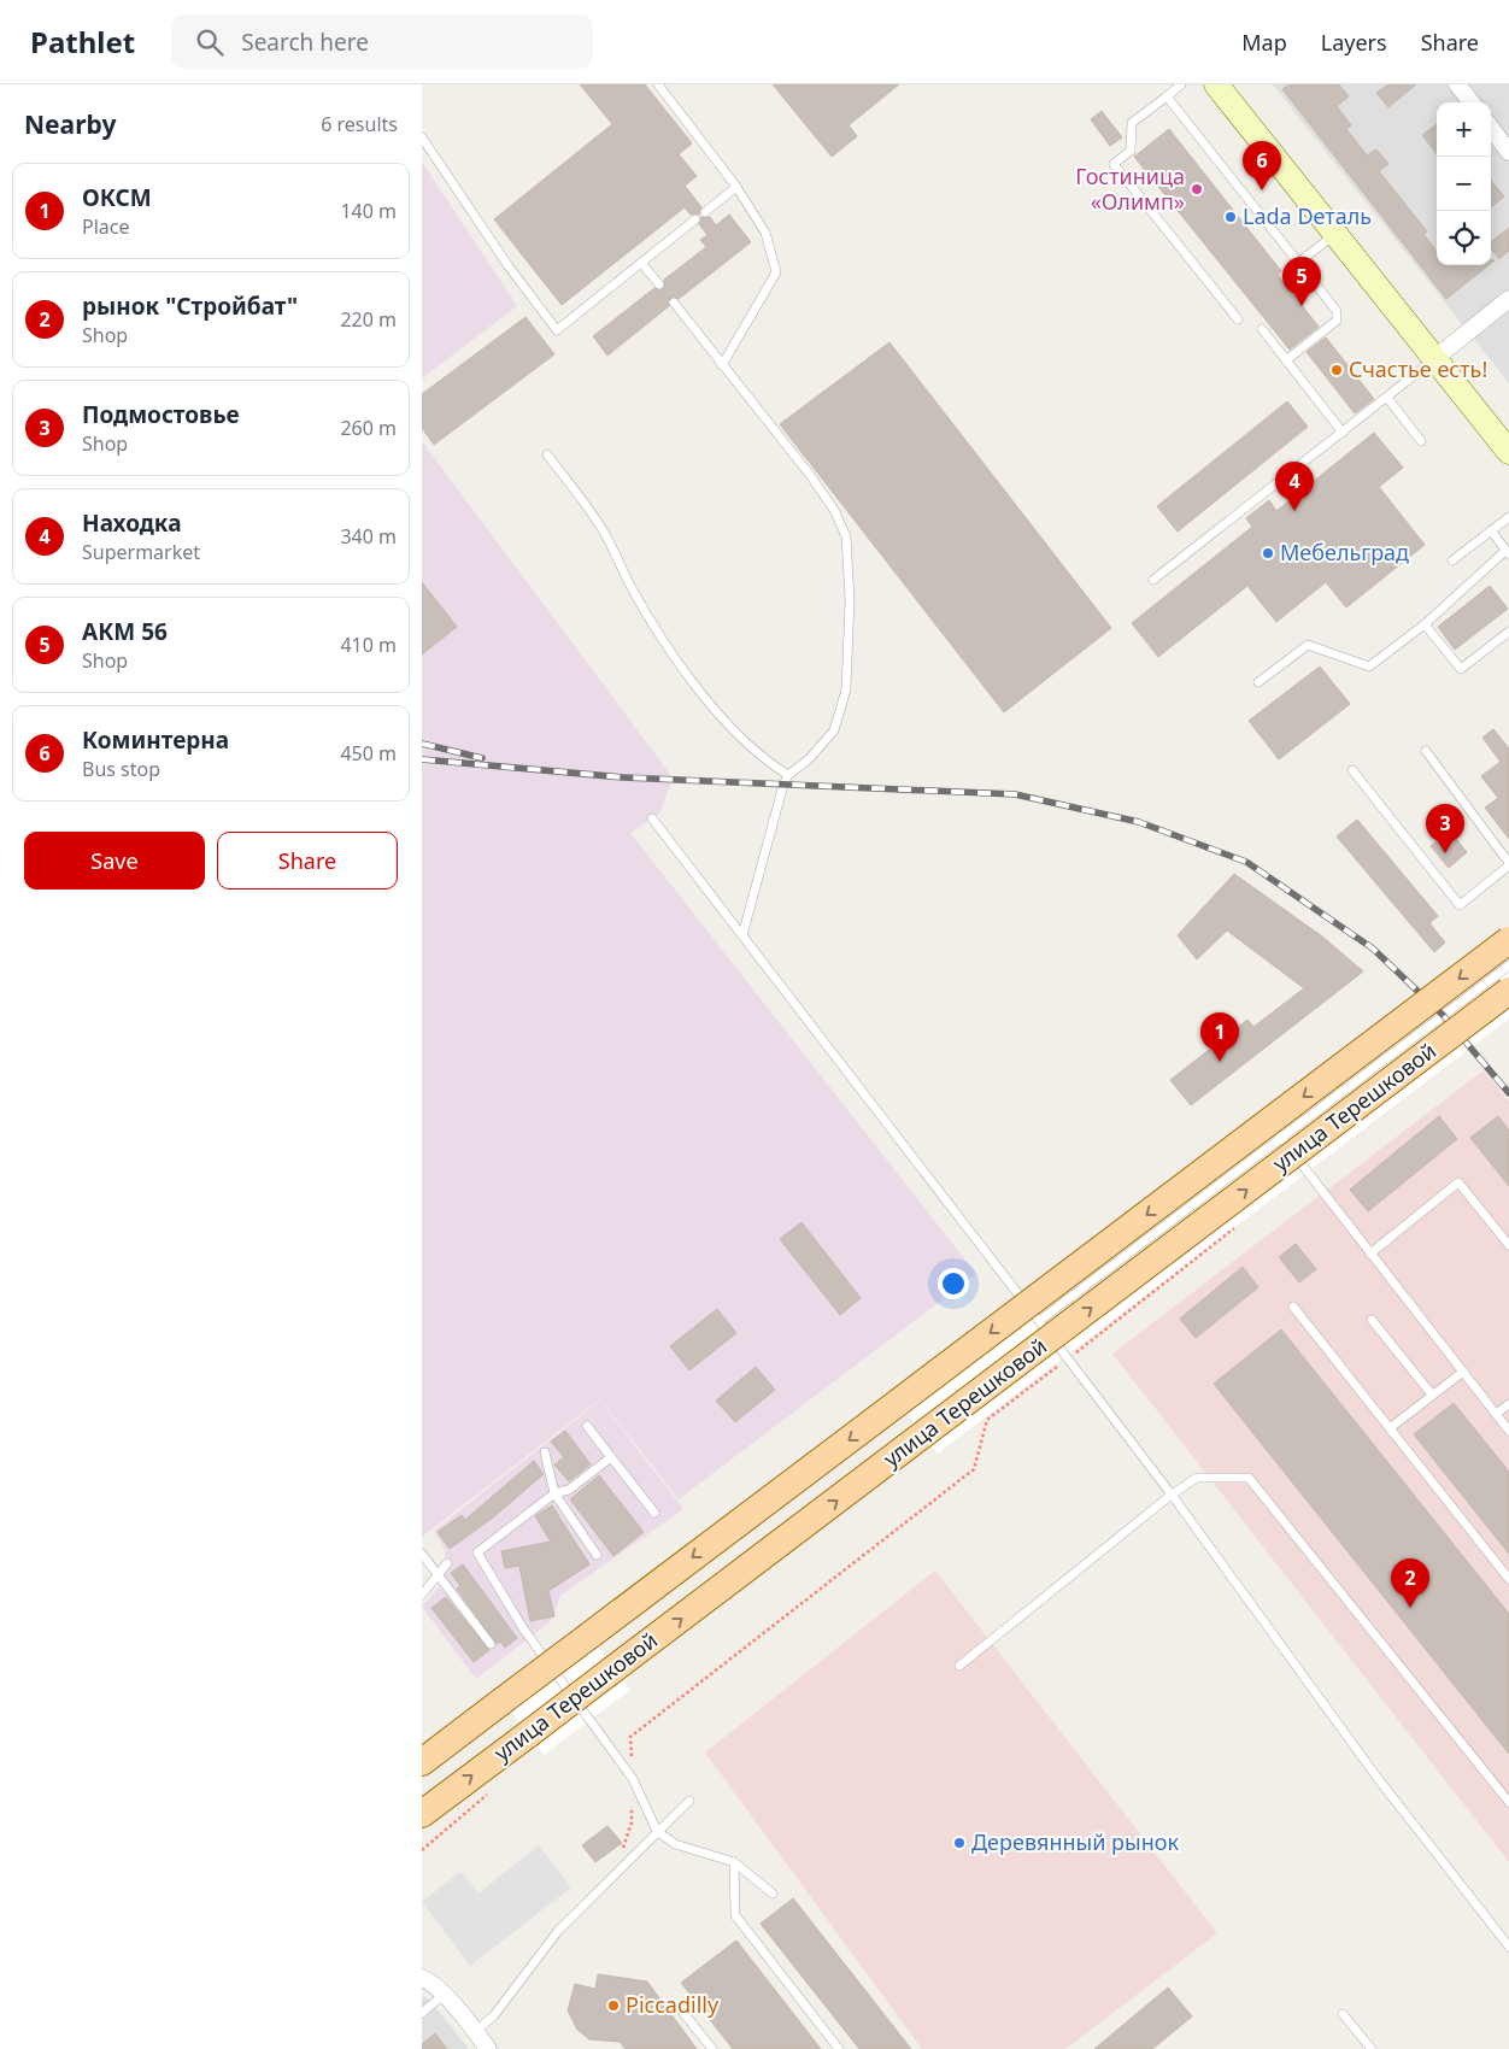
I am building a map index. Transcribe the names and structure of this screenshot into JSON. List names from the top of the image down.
{
  "streets": {
    "main road": ["улица Терешковой"]
  },
  "places": [
    "Гостиница «Олимп»",
    "Lada Dеталь",
    "Счастье есть!",
    "Мебельград",
    "Деревянный рынок",
    "Piccadilly"
  ],
  "page": {
    "header": "Pathlet",
    "search": "Search here",
    "nav": ["Map", "Layers", "Share"],
    "heading": ["Nearby", "6 results"],
    "map_buttons": ["+", "−"],
    "pins": [
      "6",
      "5",
      "4",
      "3",
      "1",
      "2"
    ],
    "list": [
      {
        "mark": "1",
        "name": "ОКСМ",
        "note": "Place",
        "value": "140 m"
      },
      {
        "mark": "2",
        "name": "рынок \"Стройбат\"",
        "note": "Shop",
        "value": "220 m"
      },
      {
        "mark": "3",
        "name": "Подмостовье",
        "note": "Shop",
        "value": "260 m"
      },
      {
        "mark": "4",
        "name": "Находка",
        "note": "Supermarket",
        "value": "340 m"
      },
      {
        "mark": "5",
        "name": "АКМ 56",
        "note": "Shop",
        "value": "410 m"
      },
      {
        "mark": "6",
        "name": "Коминтерна",
        "note": "Bus stop",
        "value": "450 m"
      }
    ],
    "buttons": ["Save", "Share"]
  }
}
